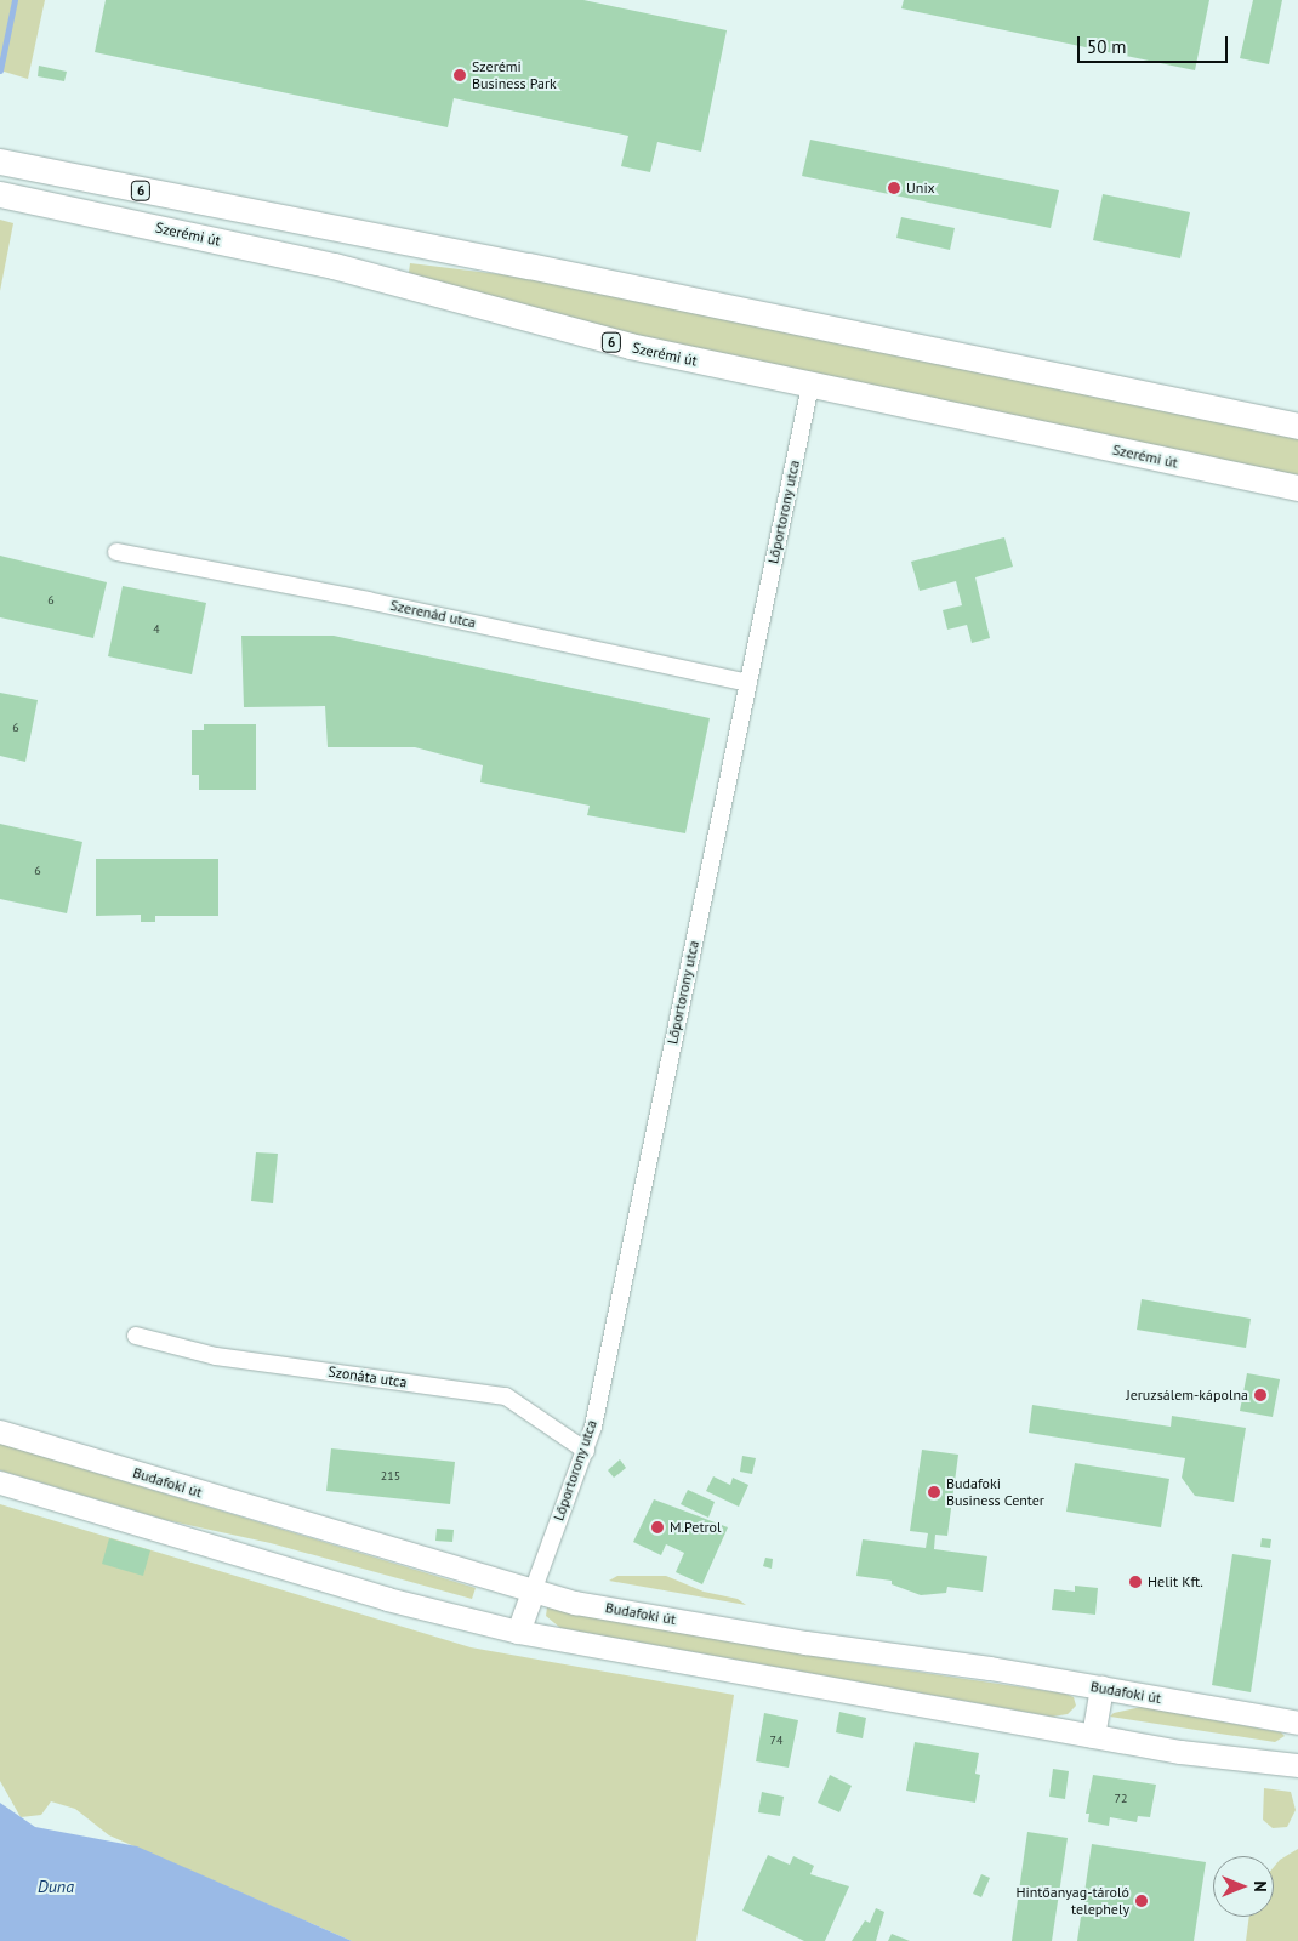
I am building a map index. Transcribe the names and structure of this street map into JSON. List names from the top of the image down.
{
  "streets": {
    "main road": ["6", "Szerémi út", "Budafoki út"],
    "street": ["Lőportorony utca", "Szerenád utca", "Szonáta utca"]
  },
  "crossings": [
    ["Szerémi út", "Lőportorony utca"],
    ["Lőportorony utca", "Szerenád utca"],
    ["Lőportorony utca", "Szonáta utca"],
    ["Lőportorony utca", "Budafoki út"]
  ],
  "water": ["Duna"],
  "places": [
    "Szerémi Business Park",
    "Unix",
    "Jeruzsálem-kápolna",
    "Budafoki Business Center",
    "M.Petrol",
    "Helit Kft.",
    "Hintőanyag-tároló telephely"
  ],
  "house_numbers": [
    "6",
    "4",
    "6",
    "6",
    "215",
    "74",
    "72"
  ],
  "scale_bar": "50 m",
  "north": "right"
}
